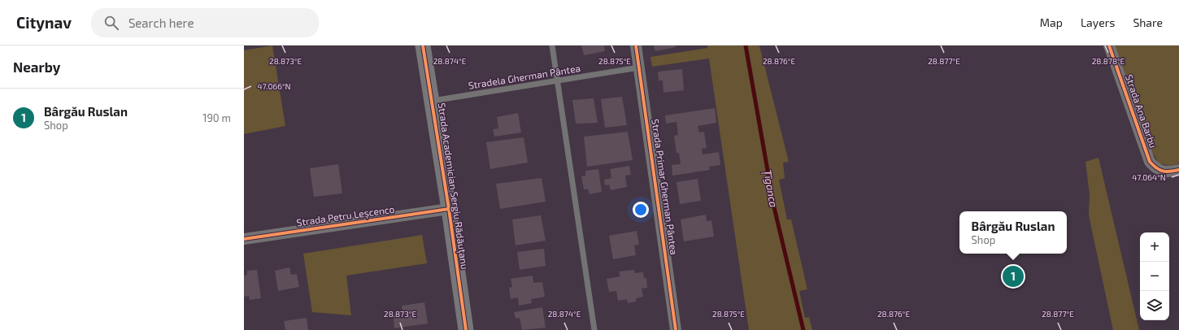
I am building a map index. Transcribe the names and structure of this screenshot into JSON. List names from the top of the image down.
{
  "streets": {
    "street": [
      "Strada Ana Barbu",
      "Strada Academician Sergiu Rădăuțanu",
      "Strada Primar Gherman Pântea",
      "Strada Petru Leșcenco"
    ],
    "lane": ["Stradela Gherman Pântea"]
  },
  "crossings": [
    ["Stradela Gherman Pântea", "Strada Academician Sergiu Rădăuțanu"],
    ["Stradela Gherman Pântea", "Strada Primar Gherman Pântea"],
    ["Strada Academician Sergiu Rădăuțanu", "Strada Petru Leșcenco"]
  ],
  "water": ["Țîganca"],
  "page": {
    "header": "Citynav",
    "search": "Search here",
    "nav": ["Map", "Layers", "Share"],
    "heading": "Nearby",
    "list": [
      {
        "mark": "1",
        "name": "Bârgău Ruslan",
        "note": "Shop",
        "value": "190 m"
      }
    ],
    "popup": ["Bârgău Ruslan", "Shop"],
    "map_buttons": ["+", "−"],
    "pins": "1"
  },
  "coordinates": [
    "28.873°E",
    "28.874°E",
    "28.875°E",
    "28.876°E",
    "28.877°E",
    "28.878°E",
    "47.066°N",
    "47.064°N"
  ]
}
